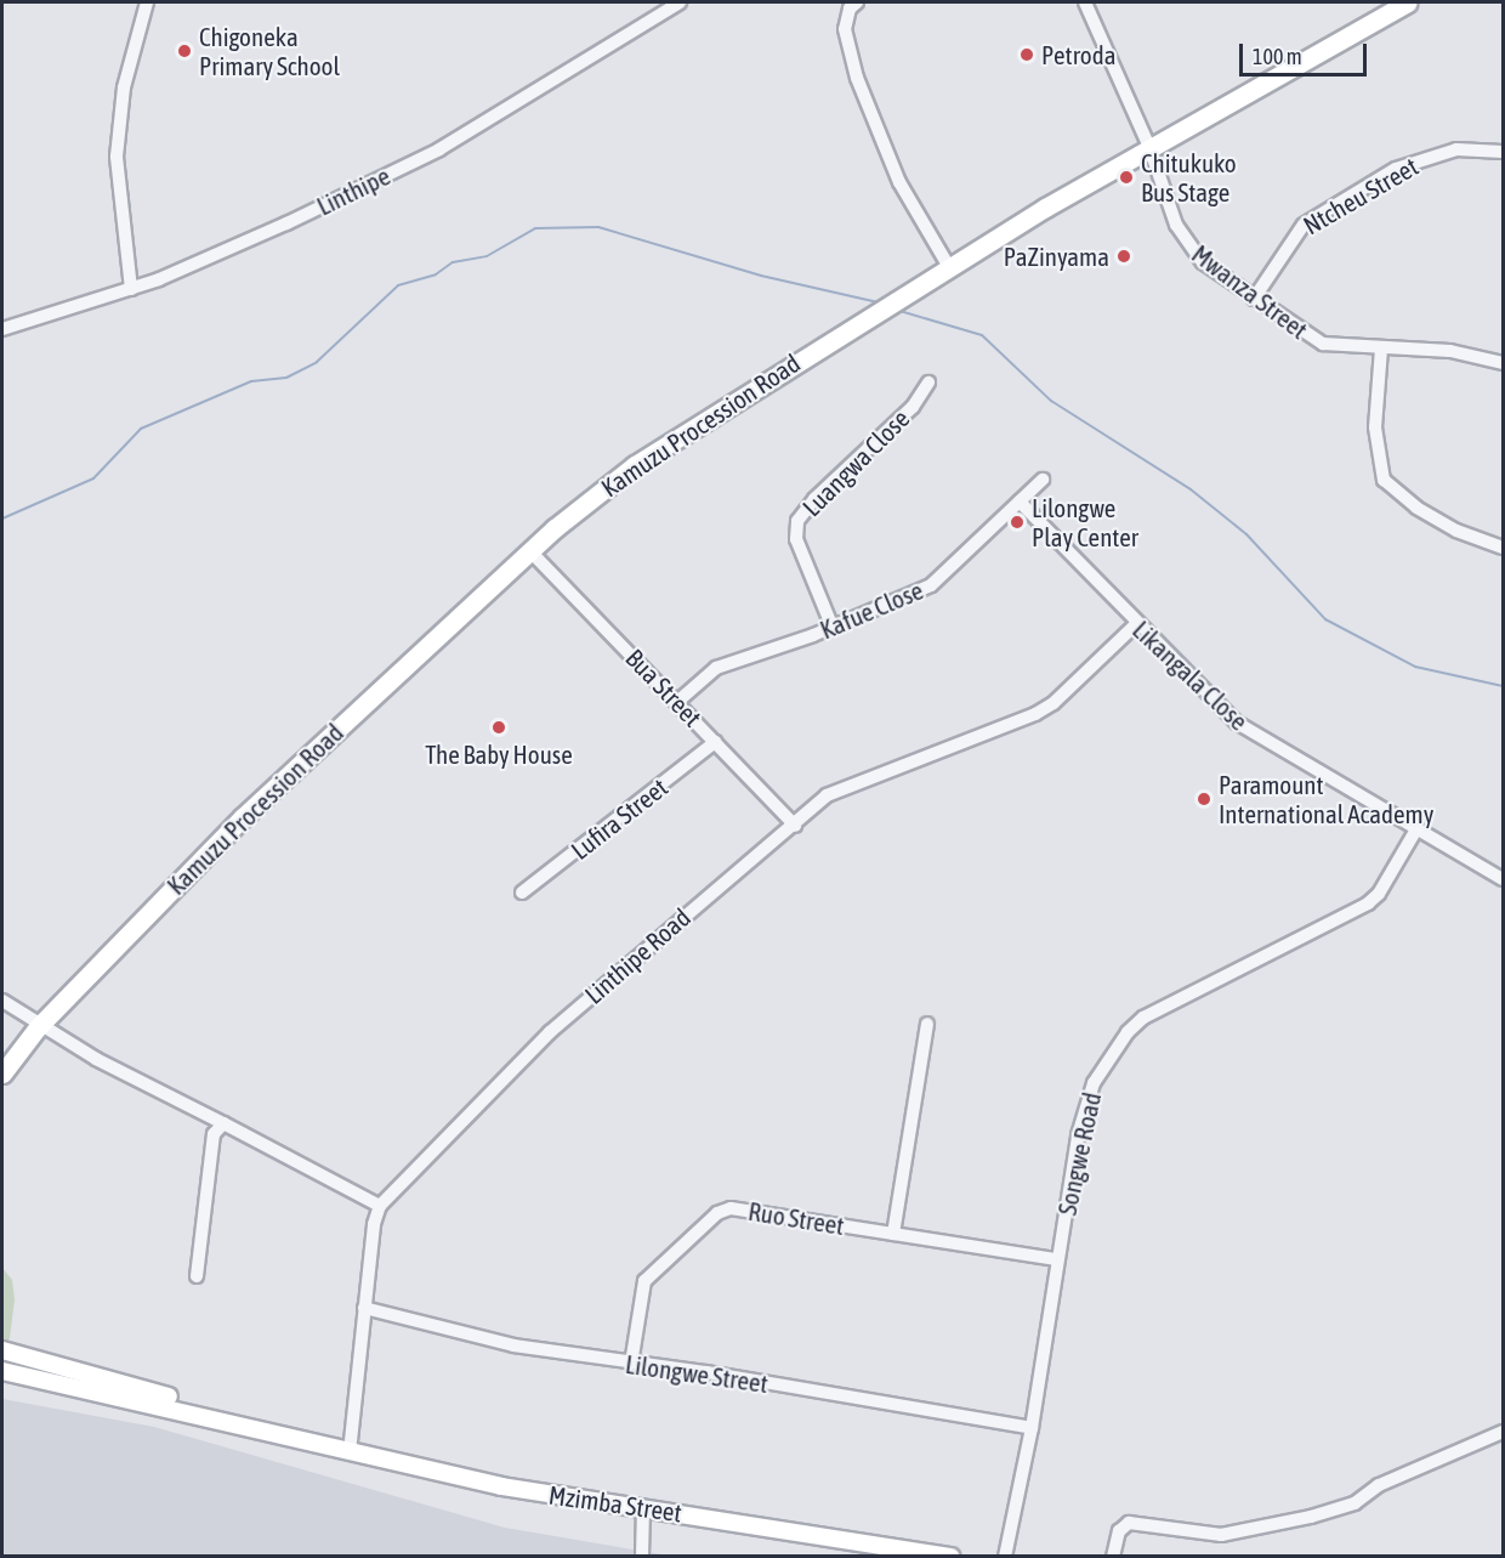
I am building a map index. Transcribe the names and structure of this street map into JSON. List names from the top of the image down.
{
  "streets": {
    "highway": ["Kamuzu Procession Road"],
    "main road": ["Mzimba Street"],
    "street": [
      "Linthipe",
      "Ntcheu Street",
      "Mwanza Street",
      "Luangwa Close",
      "Kafue Close",
      "Likangala Close",
      "Bua Street",
      "Lufira Street",
      "Linthipe Road",
      "Songwe Road",
      "Ruo Street",
      "Lilongwe Street"
    ]
  },
  "crossings": [
    ["Ntcheu Street", "Mwanza Street"],
    ["Mwanza Street", "Kamuzu Procession Road"],
    ["Kamuzu Procession Road", "Bua Street"],
    ["Luangwa Close", "Kafue Close"],
    ["Kafue Close", "Likangala Close"],
    ["Kafue Close", "Bua Street"],
    ["Likangala Close", "Linthipe Road"],
    ["Likangala Close", "Songwe Road"],
    ["Bua Street", "Lufira Street"],
    ["Bua Street", "Linthipe Road"],
    ["Songwe Road", "Ruo Street"],
    ["Songwe Road", "Lilongwe Street"],
    ["Ruo Street", "Lilongwe Street"]
  ],
  "places": [
    "Chigoneka Primary School",
    "Petroda",
    "Chitukuko Bus Stage",
    "PaZinyama",
    "Lilongwe Play Center",
    "The Baby House",
    "Paramount International Academy"
  ],
  "scale_bar": "100 m"
}
